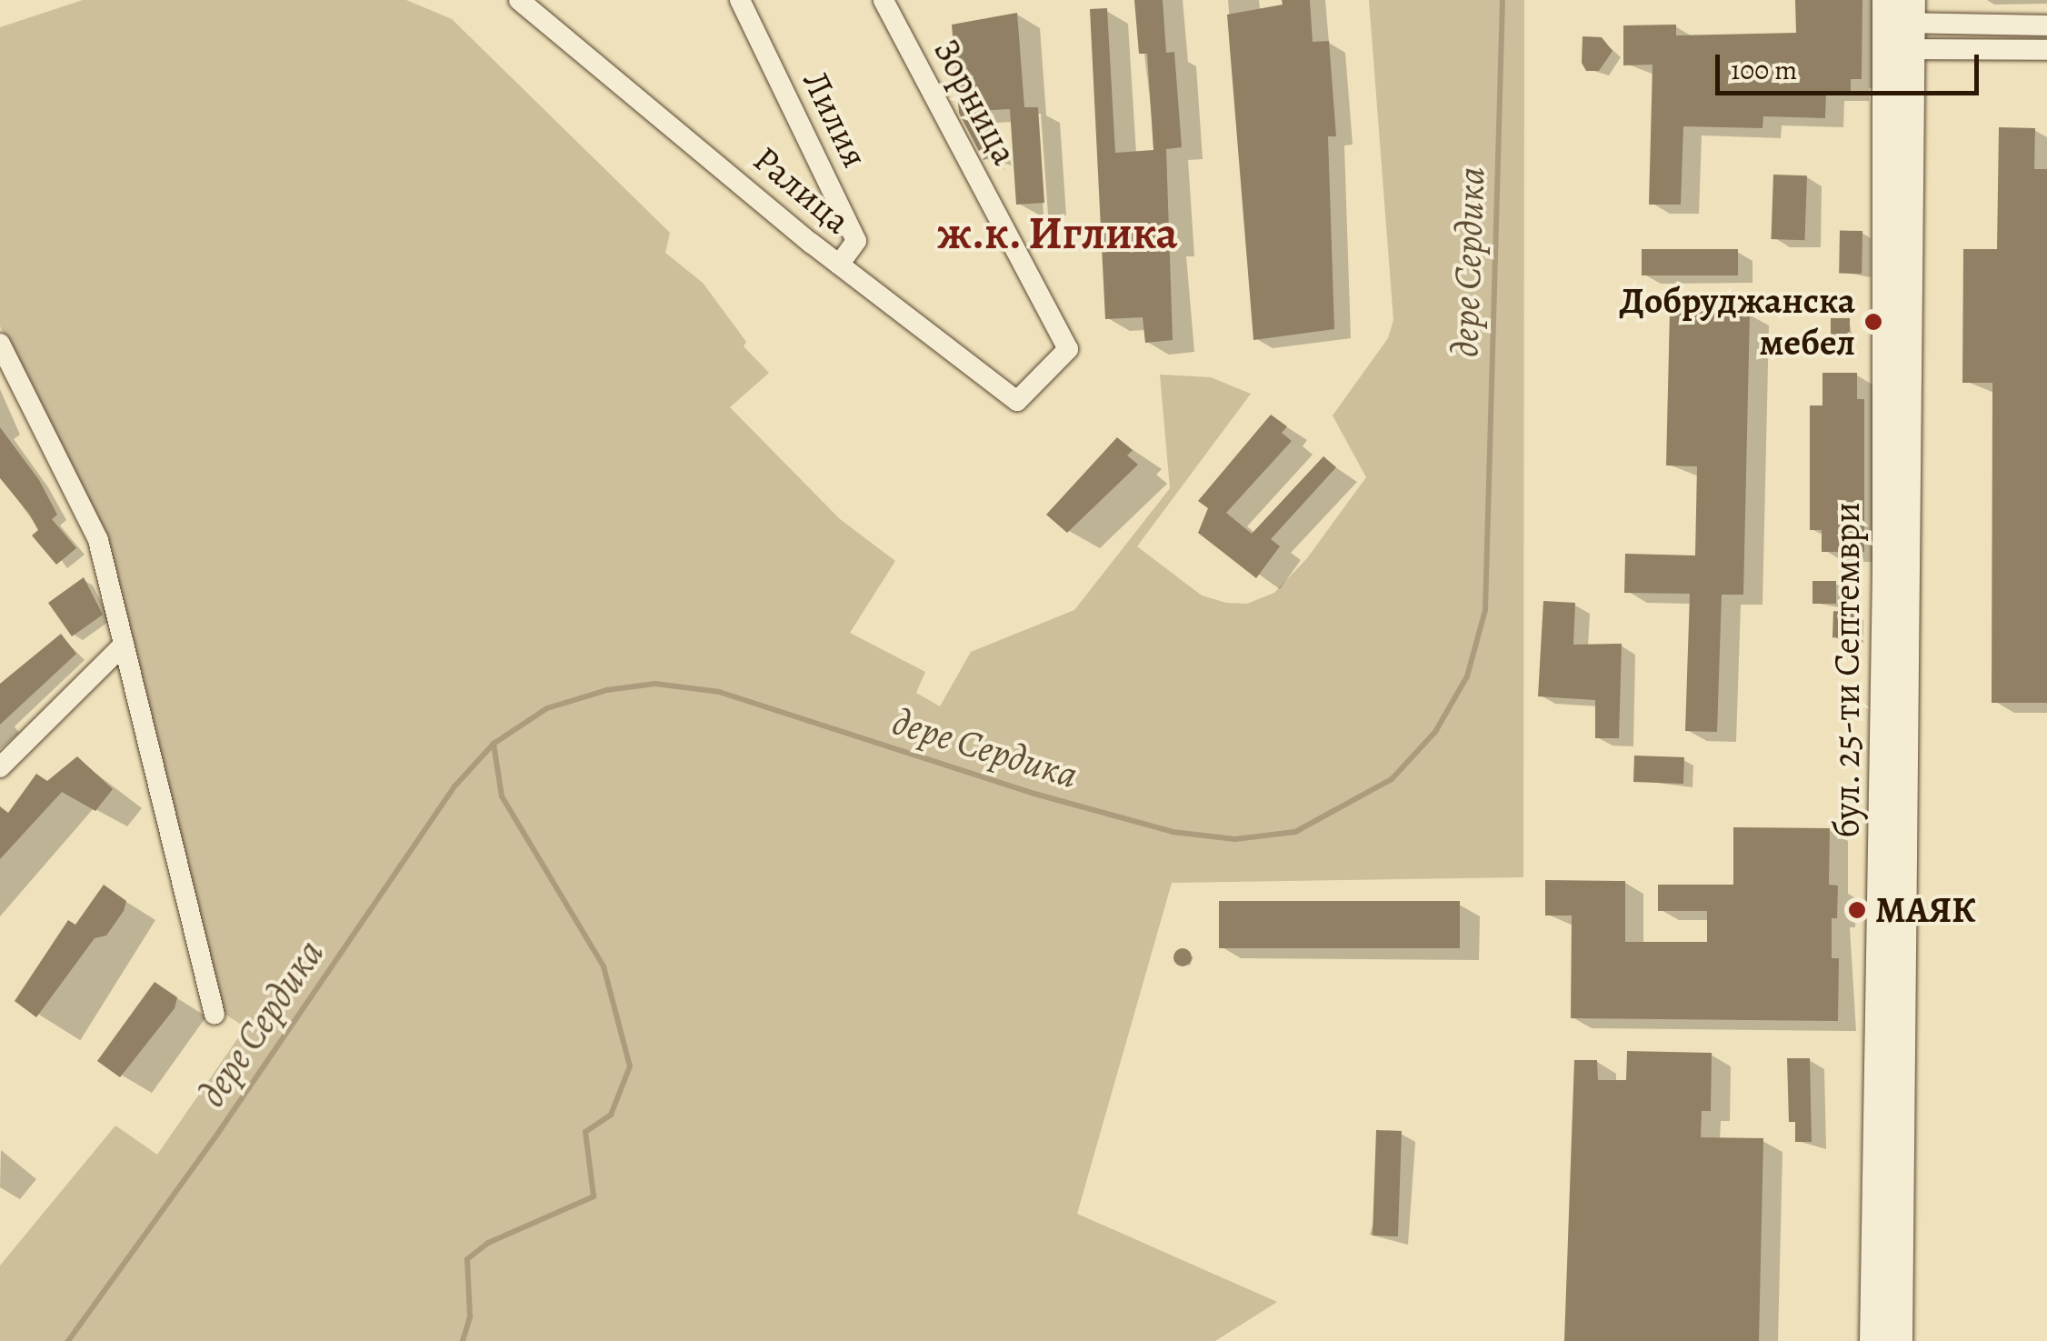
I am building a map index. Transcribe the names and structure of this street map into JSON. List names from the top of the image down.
{
  "streets": {
    "main road": ["бул. 25-ти Септември"],
    "street": ["Зорница", "Лилия", "Ралица"]
  },
  "crossings": [
    ["Зорница", "Ралица"],
    ["Лилия", "Ралица"]
  ],
  "districts": ["ж.к. Иглика"],
  "water": ["дере Сердика"],
  "places": ["Добруджанска мебел", "МАЯК"],
  "scale_bar": "100 m"
}
